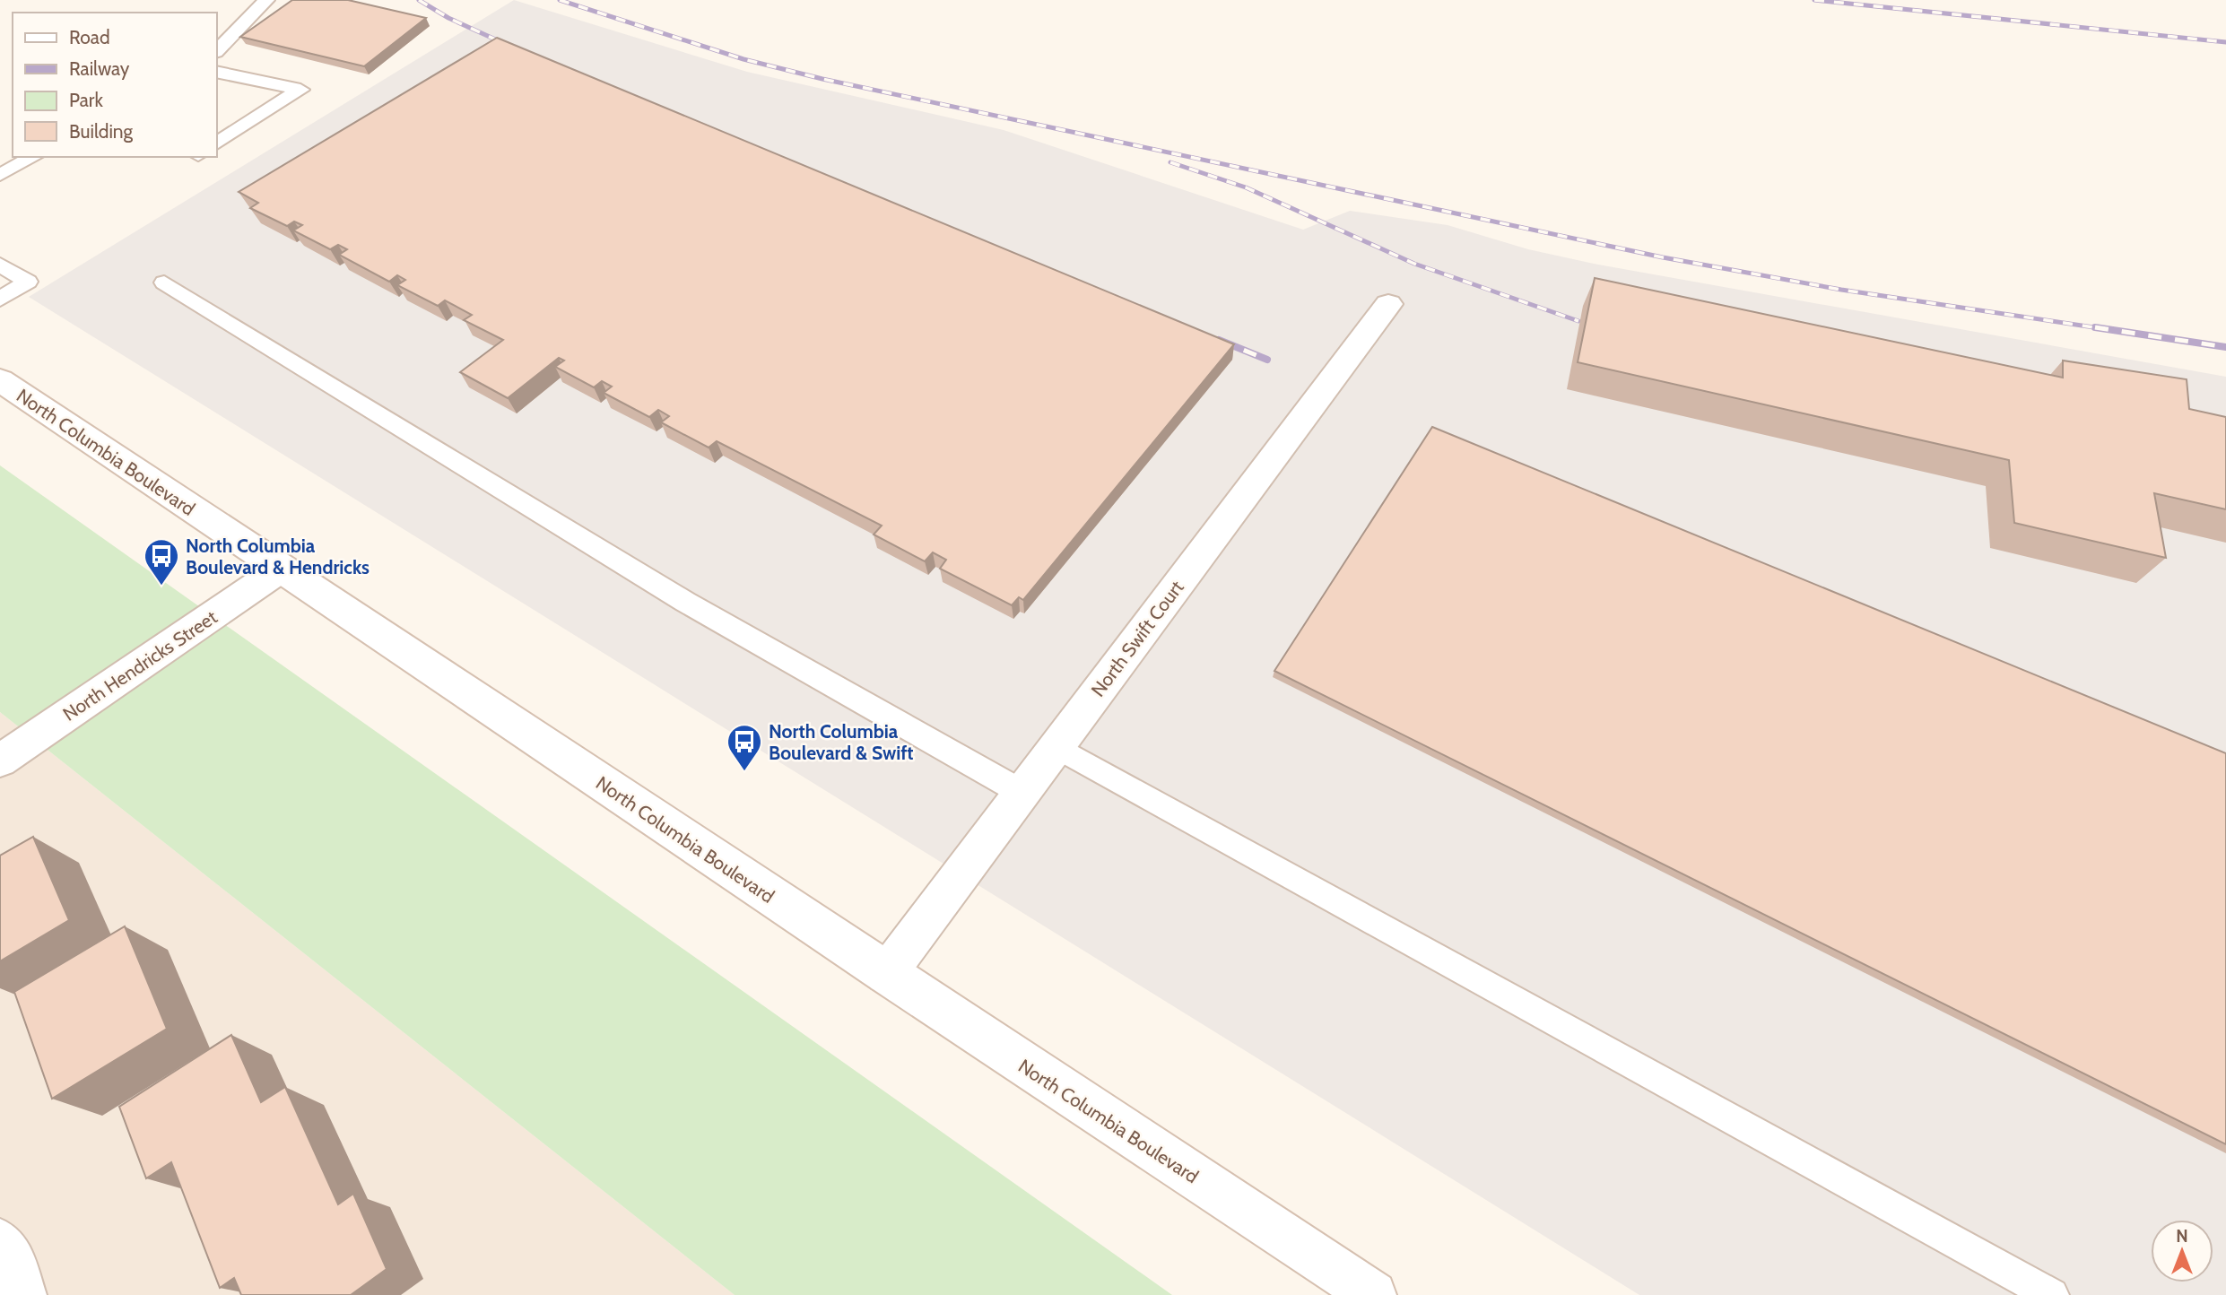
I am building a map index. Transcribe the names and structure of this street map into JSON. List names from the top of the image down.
{
  "streets": {
    "main road": ["North Columbia Boulevard", "North Swift Court", "North Hendricks Street"]
  },
  "crossings": [
    ["North Columbia Boulevard", "North Swift Court"],
    ["North Columbia Boulevard", "North Hendricks Street"]
  ],
  "places": {
    "bus stop": ["North Columbia Boulevard & Hendricks", "North Columbia Boulevard & Swift"]
  },
  "legend": [
    "Road",
    "Railway",
    "Park",
    "Building"
  ],
  "north": "top"
}
